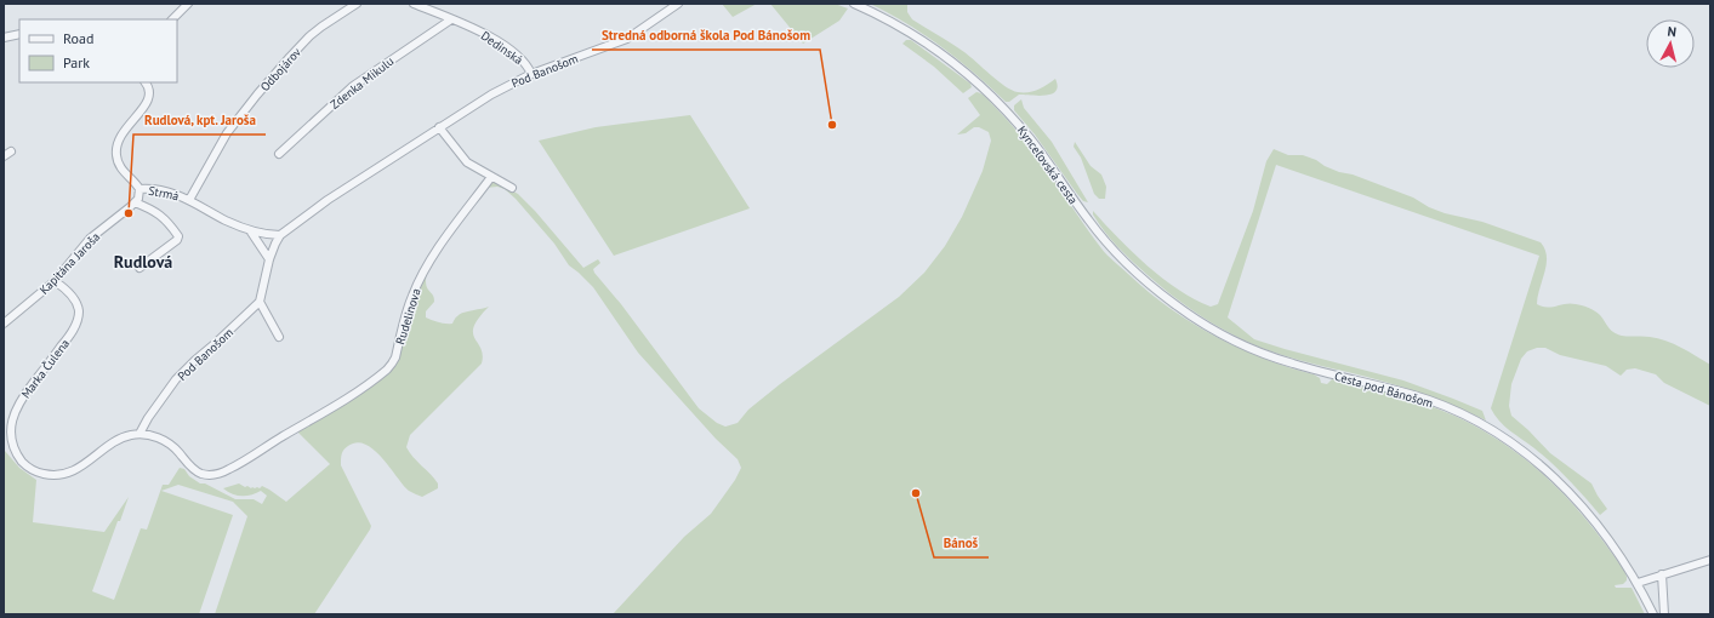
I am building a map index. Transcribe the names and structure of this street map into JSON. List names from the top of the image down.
{
  "streets": {
    "street": [
      "Dedinská",
      "Odbojárov",
      "Pod Banošom",
      "Zdenka Mikulu",
      "Kynceľovská cesta",
      "Strmá",
      "Kapitána Jaroša",
      "Rudelinova",
      "Marka Čulena",
      "Cesta pod Bánošom"
    ]
  },
  "crossings": [
    ["Dedinská", "Pod Banošom"],
    ["Dedinská", "Zdenka Mikulu"],
    ["Odbojárov", "Strmá"],
    ["Pod Banošom", "Strmá"],
    ["Pod Banošom", "Rudelinova"],
    ["Pod Banošom", "Marka Čulena"],
    ["Kynceľovská cesta", "Cesta pod Bánošom"],
    ["Kapitána Jaroša", "Marka Čulena"],
    ["Rudelinova", "Marka Čulena"]
  ],
  "districts": ["Rudlová"],
  "places": ["Stredná odborná škola Pod Bánošom", "Rudlová, kpt. Jaroša", "Bánoš"],
  "legend": ["Road", "Park"],
  "north": "top"
}
